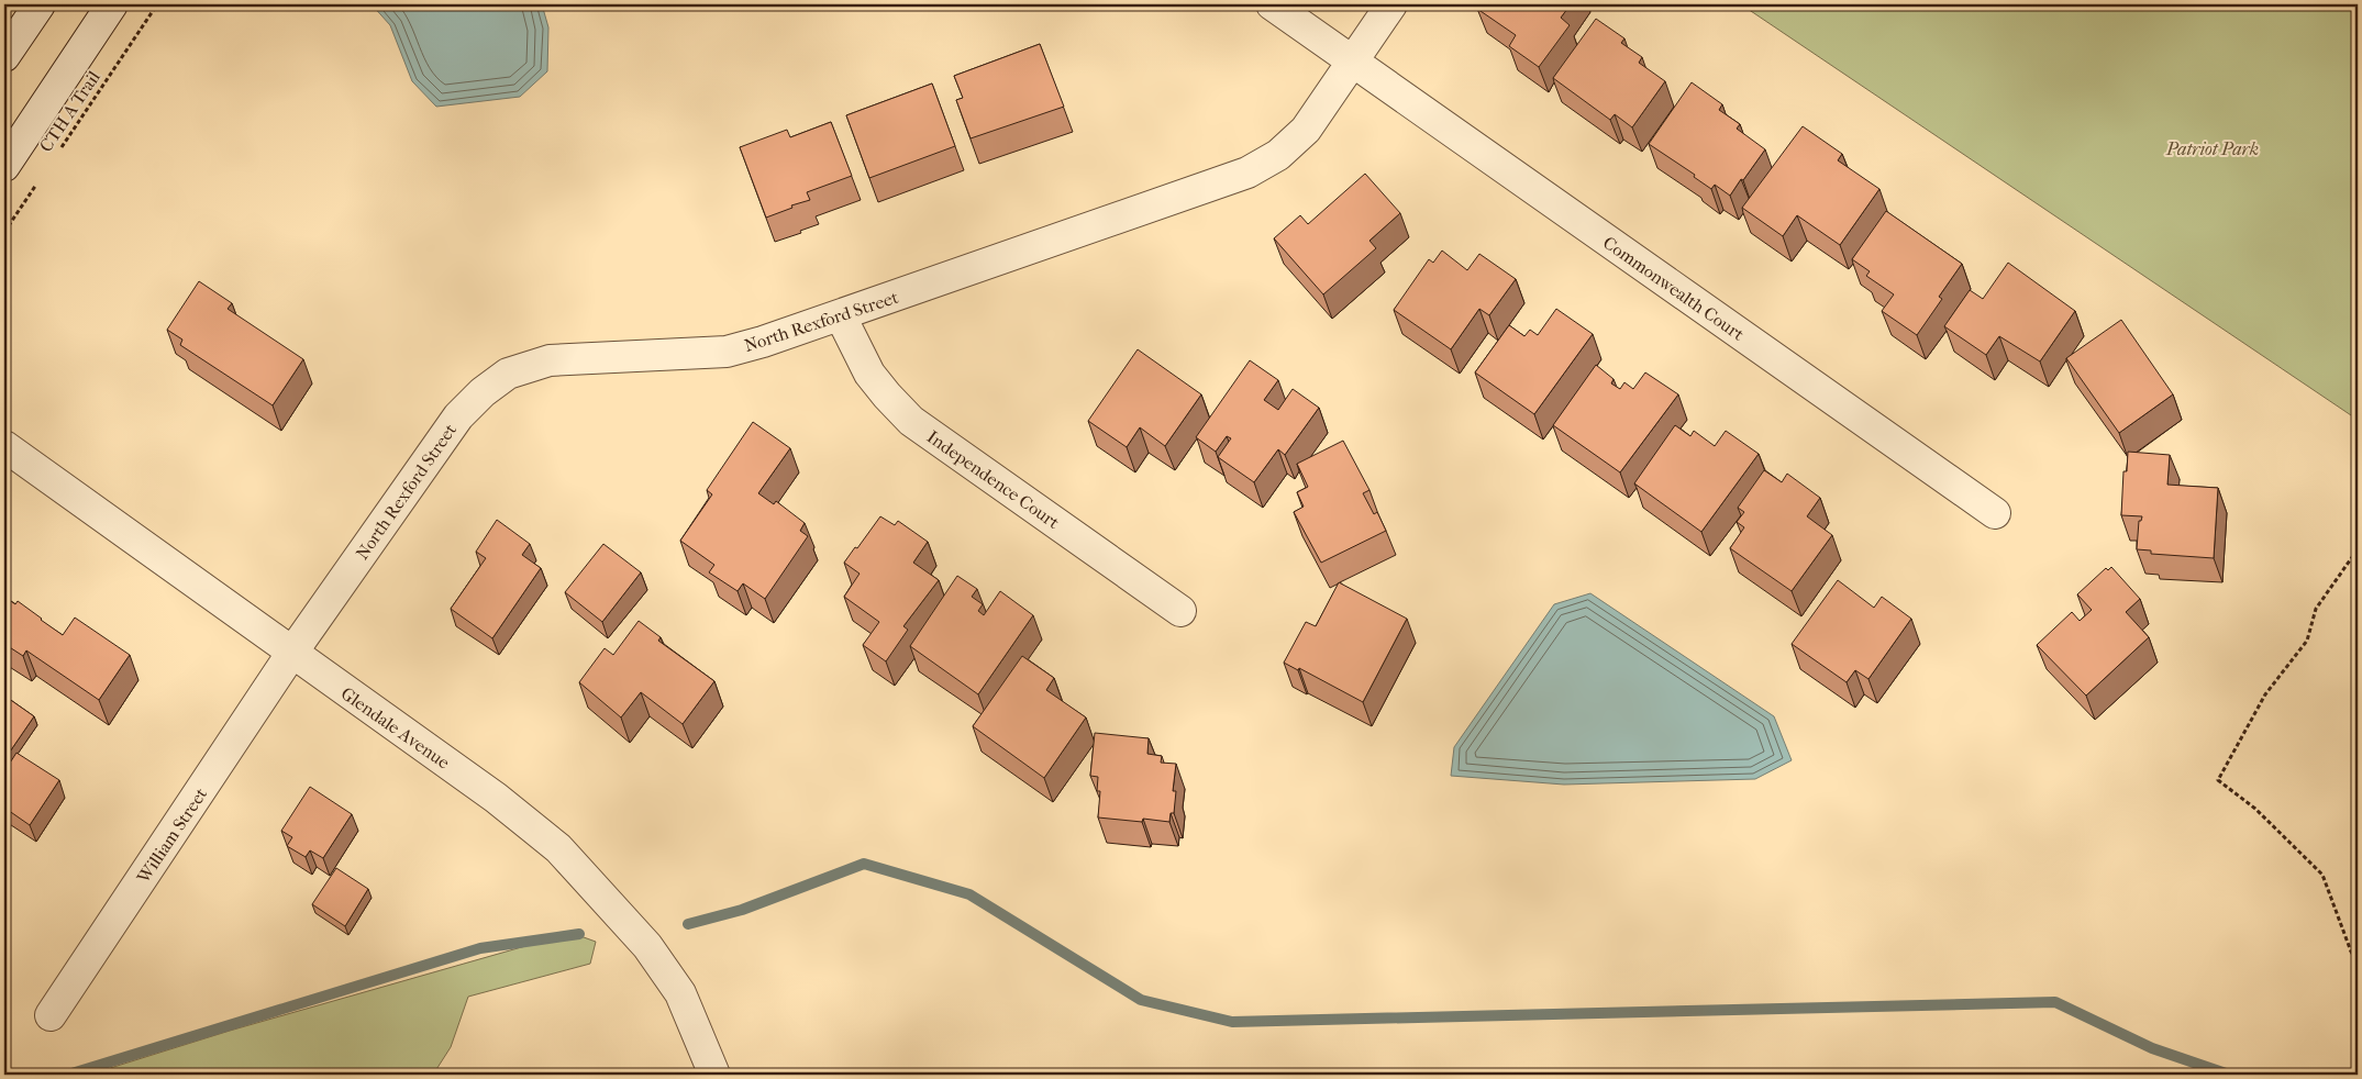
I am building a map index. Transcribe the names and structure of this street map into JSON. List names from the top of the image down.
{
  "streets": {
    "street": [
      "Commonwealth Court",
      "North Rexford Street",
      "Independence Court",
      "Glendale Avenue",
      "William Street"
    ],
    "path": ["CTH A Trail"]
  },
  "crossings": [
    ["Commonwealth Court", "North Rexford Street"],
    ["North Rexford Street", "Independence Court"],
    ["North Rexford Street", "Glendale Avenue"],
    ["North Rexford Street", "William Street"],
    ["Glendale Avenue", "William Street"]
  ],
  "parks": ["Patriot Park"]
}
